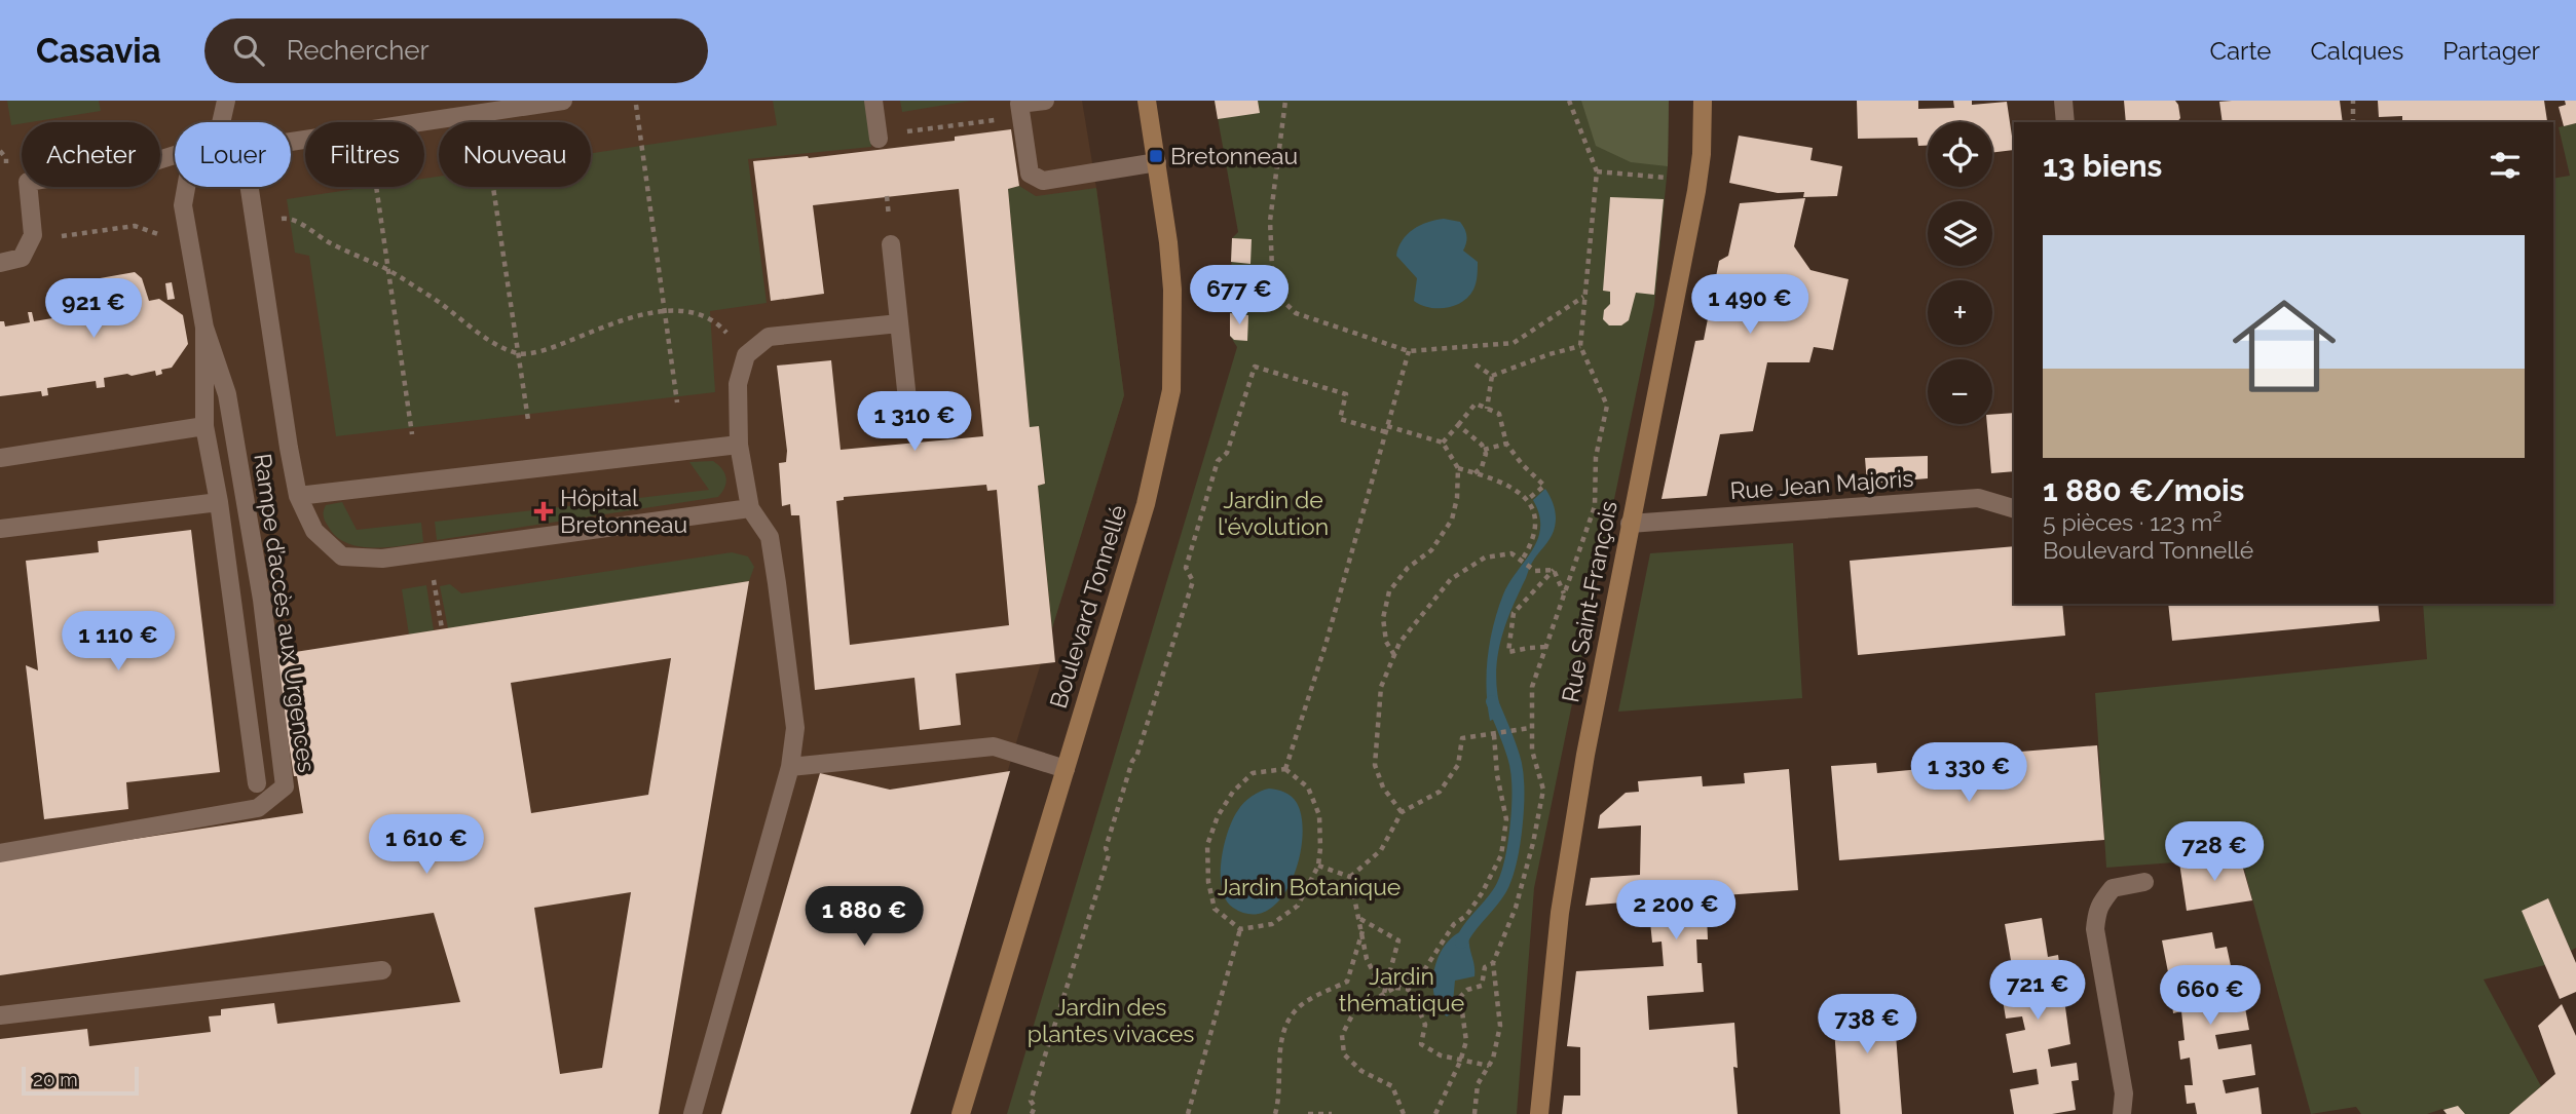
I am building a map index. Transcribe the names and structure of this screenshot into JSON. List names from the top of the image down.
{
  "streets": {
    "main road": ["Rue Saint-François", "Boulevard Tonnellé"],
    "street": ["Rue Jean Majoris", "Rampe d’accès aux Urgences"]
  },
  "crossings": [
    ["Rue Jean Majoris", "Rue Saint-François"]
  ],
  "parks": [
    "Jardin de l'évolution",
    "Jardin Botanique",
    "Jardin thématique",
    "Jardin des plantes vivaces"
  ],
  "places": {
    "transit": ["Bretonneau"],
    "health": ["Hôpital Bretonneau"]
  },
  "scale_bar": "20 m",
  "page": {
    "header": "Casavia",
    "search": "Rechercher",
    "nav": ["Carte", "Calques", "Partager"],
    "map_buttons": ["+", "−"],
    "chip": [
      "Acheter",
      "Louer",
      "Filtres",
      "Nouveau"
    ],
    "heading": "13 biens",
    "list": [
      {
        "name": "1 880 €/mois",
        "note": "5 pièces · 123 m² · Boulevard Tonnellé"
      }
    ],
    "price": [
      "677 €",
      "1 490 €",
      "921 €",
      "1 310 €",
      "1 110 €",
      "1 330 €",
      "1 610 €",
      "728 €",
      "2 200 €",
      "1 880 €",
      "721 €",
      "660 €",
      "738 €"
    ],
    "scale": "20 m"
  }
}
